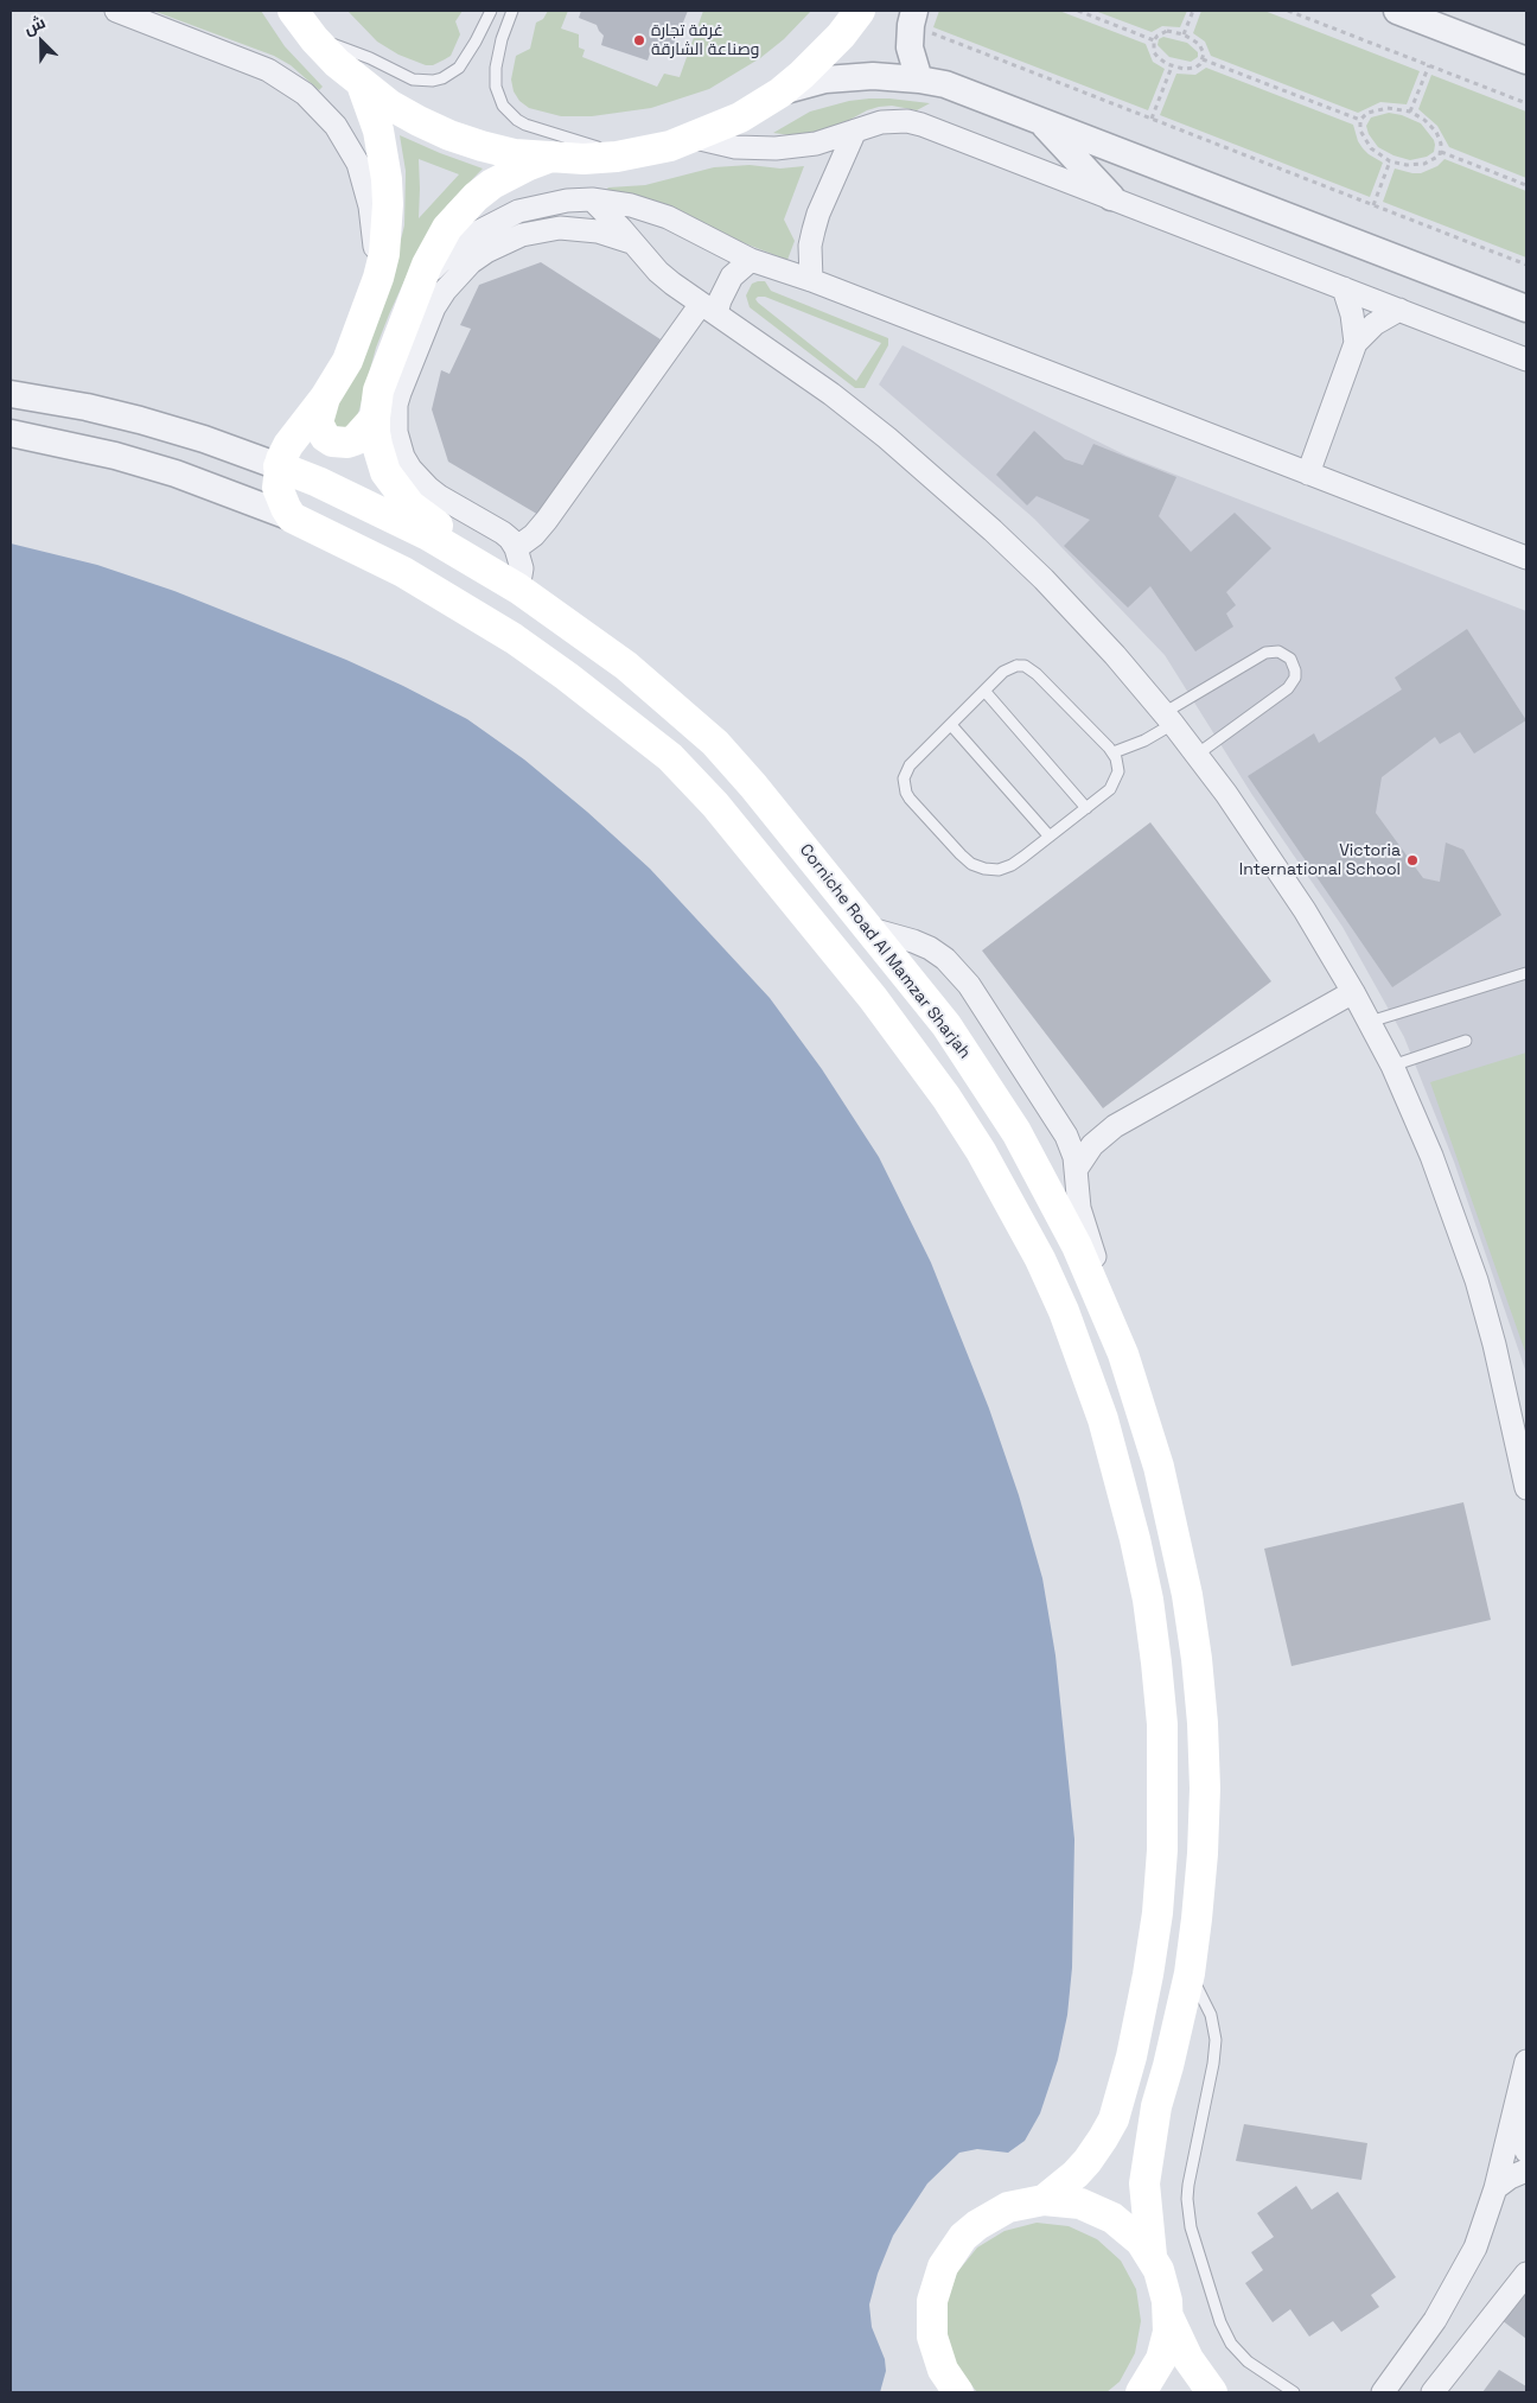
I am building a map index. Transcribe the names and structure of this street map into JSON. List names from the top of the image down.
{
  "streets": {
    "main road": ["Corniche Road Al Mamzar Sharjah"]
  },
  "places": ["غرفة تجارة وصناعة الشارقة", "Victoria International School"],
  "north": "top left"
}
